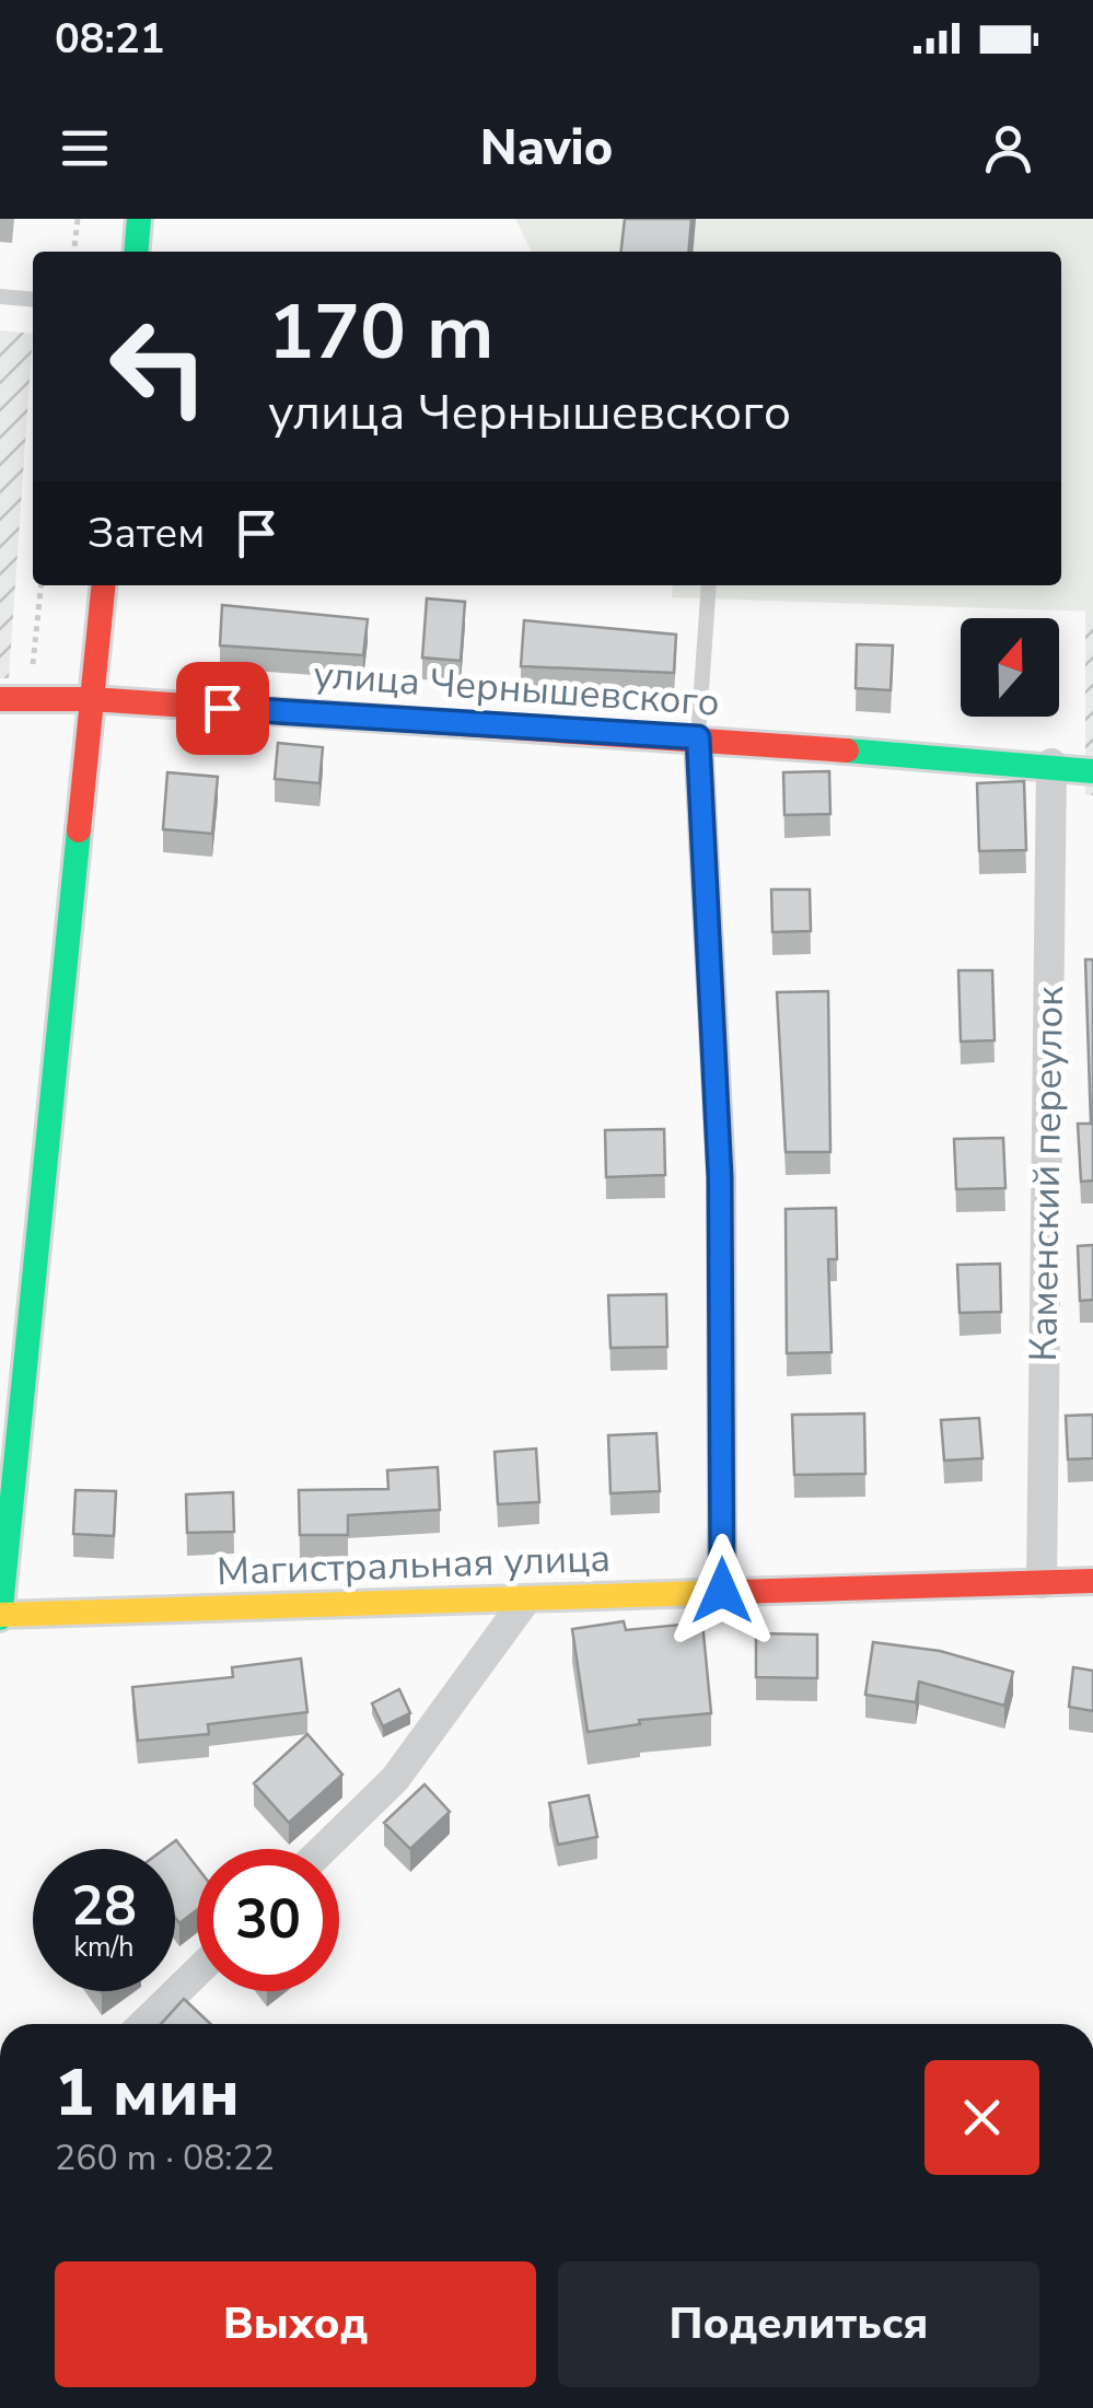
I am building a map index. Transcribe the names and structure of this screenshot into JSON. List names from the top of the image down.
{
  "streets": {
    "street": ["улица Чернышевского", "Каменский переулок", "Магистральная улица"]
  },
  "crossings": [
    ["улица Чернышевского", "Каменский переулок"],
    ["Каменский переулок", "Магистральная улица"]
  ],
  "north": "top",
  "page": {
    "status": "08:21",
    "header": "Navio",
    "turn": ["170 m", "улица Чернышевского"],
    "then": "Затем",
    "speed": "28 km/h",
    "limit": "30",
    "heading": ["1 мин", "260 m · 08:22"],
    "buttons": ["Выход", "Поделиться"]
  }
}
